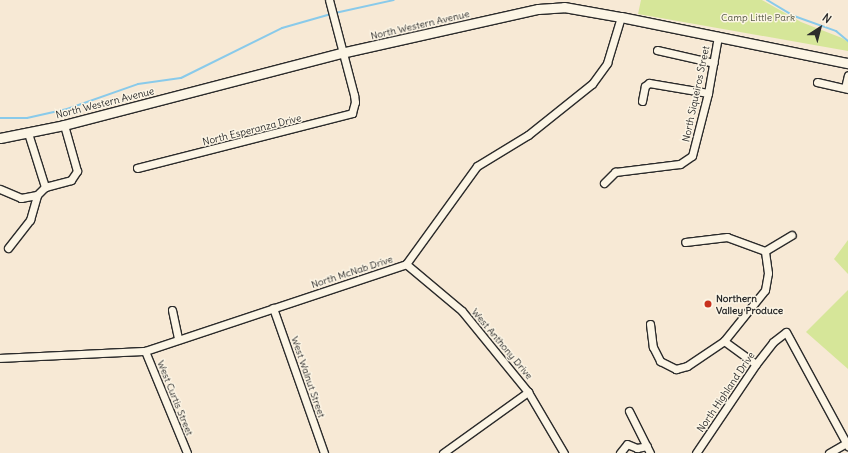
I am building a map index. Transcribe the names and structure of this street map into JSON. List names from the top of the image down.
{
  "streets": {
    "street": [
      "North Western Avenue",
      "North Siqueiros Street",
      "North Esperanza Drive",
      "North McNab Drive",
      "West Anthony Drive",
      "West Walnut Street",
      "North Highland Drive",
      "West Curtis Street"
    ]
  },
  "crossings": [
    ["North Western Avenue", "North Siqueiros Street"],
    ["North Western Avenue", "North Esperanza Drive"],
    ["North Western Avenue", "North McNab Drive"],
    ["North McNab Drive", "West Anthony Drive"],
    ["North McNab Drive", "West Walnut Street"],
    ["North McNab Drive", "West Curtis Street"]
  ],
  "parks": ["Camp Little Park"],
  "places": ["Northern Valley Produce"],
  "north": "top right"
}
